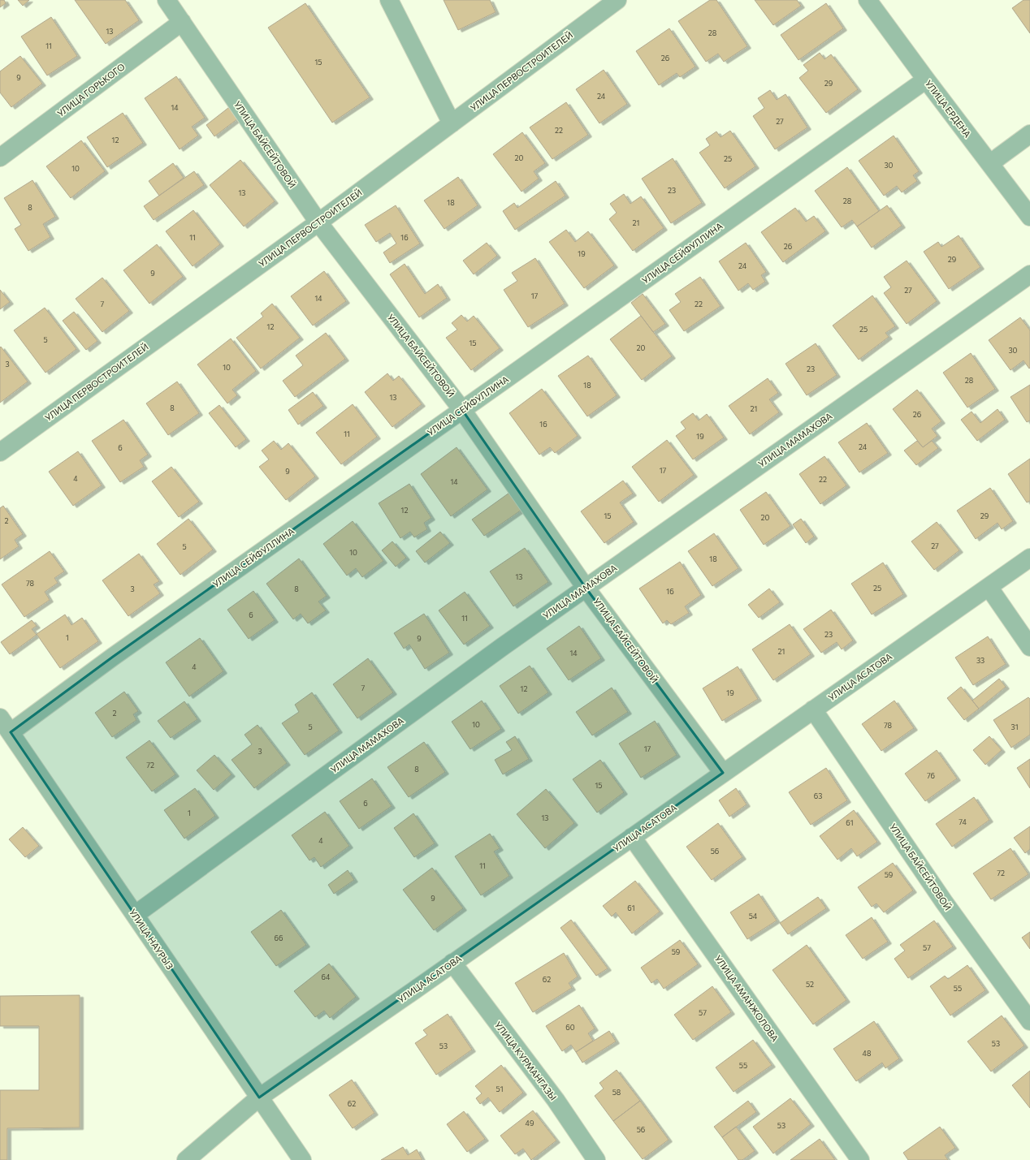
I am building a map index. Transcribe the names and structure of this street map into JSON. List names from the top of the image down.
{
  "streets": {
    "street": [
      "УЛИЦА ПЕРВОСТРОИТЕЛЕЙ",
      "УЛИЦА ГОРЬКОГО",
      "УЛИЦА ЕРДЕНА",
      "УЛИЦА БАЙСЕЙТОВОЙ",
      "УЛИЦА СЕЙФУЛЛИНА",
      "УЛИЦА МАМАХОВА",
      "УЛИЦА АСАТОВА",
      "УЛИЦА НАУРЫЗ",
      "УЛИЦА АМАНЖОЛОВА",
      "УЛИЦА КУРМАНГАЗЫ"
    ]
  },
  "crossings": [
    ["УЛИЦА ПЕРВОСТРОИТЕЛЕЙ", "УЛИЦА БАЙСЕЙТОВОЙ"],
    ["УЛИЦА ГОРЬКОГО", "УЛИЦА БАЙСЕЙТОВОЙ"],
    ["УЛИЦА ЕРДЕНА", "УЛИЦА СЕЙФУЛЛИНА"],
    ["УЛИЦА БАЙСЕЙТОВОЙ", "УЛИЦА СЕЙФУЛЛИНА"],
    ["УЛИЦА БАЙСЕЙТОВОЙ", "УЛИЦА МАМАХОВА"],
    ["УЛИЦА БАЙСЕЙТОВОЙ", "УЛИЦА АСАТОВА"],
    ["УЛИЦА СЕЙФУЛЛИНА", "УЛИЦА НАУРЫЗ"],
    ["УЛИЦА МАМАХОВА", "УЛИЦА НАУРЫЗ"],
    ["УЛИЦА АСАТОВА", "УЛИЦА НАУРЫЗ"],
    ["УЛИЦА АСАТОВА", "УЛИЦА АМАНЖОЛОВА"],
    ["УЛИЦА АСАТОВА", "УЛИЦА КУРМАНГАЗЫ"]
  ],
  "house_numbers": [
    "13",
    "28",
    "11",
    "26",
    "15",
    "9",
    "29",
    "24",
    "14",
    "27",
    "22",
    "12",
    "20",
    "25",
    "30",
    "10",
    "23",
    "13",
    "28",
    "18",
    "8",
    "21",
    "11",
    "16",
    "26",
    "19",
    "29",
    "24",
    "9",
    "27",
    "17",
    "14",
    "7",
    "22",
    "12",
    "25",
    "5",
    "15",
    "20",
    "30",
    "3",
    "10",
    "23",
    "28",
    "18",
    "13",
    "8",
    "21",
    "26",
    "16",
    "11",
    "19",
    "24",
    "6",
    "17",
    "9",
    "4",
    "22",
    "14",
    "12",
    "15",
    "29",
    "20",
    "2",
    "27",
    "5",
    "10",
    "18",
    "13",
    "78",
    "25",
    "3",
    "8",
    "16",
    "6",
    "11",
    "23",
    "1",
    "9",
    "21",
    "14",
    "33",
    "4",
    "7",
    "12",
    "19",
    "2",
    "10",
    "78",
    "5",
    "31",
    "17",
    "3",
    "72",
    "8",
    "76",
    "15",
    "63",
    "6",
    "1",
    "13",
    "74",
    "61",
    "4",
    "56",
    "11",
    "72",
    "59",
    "9",
    "61",
    "54",
    "66",
    "57",
    "59",
    "64",
    "62",
    "52",
    "55",
    "57",
    "60",
    "53",
    "53",
    "48",
    "55",
    "51",
    "58",
    "62",
    "49",
    "53",
    "56"
  ]
}
